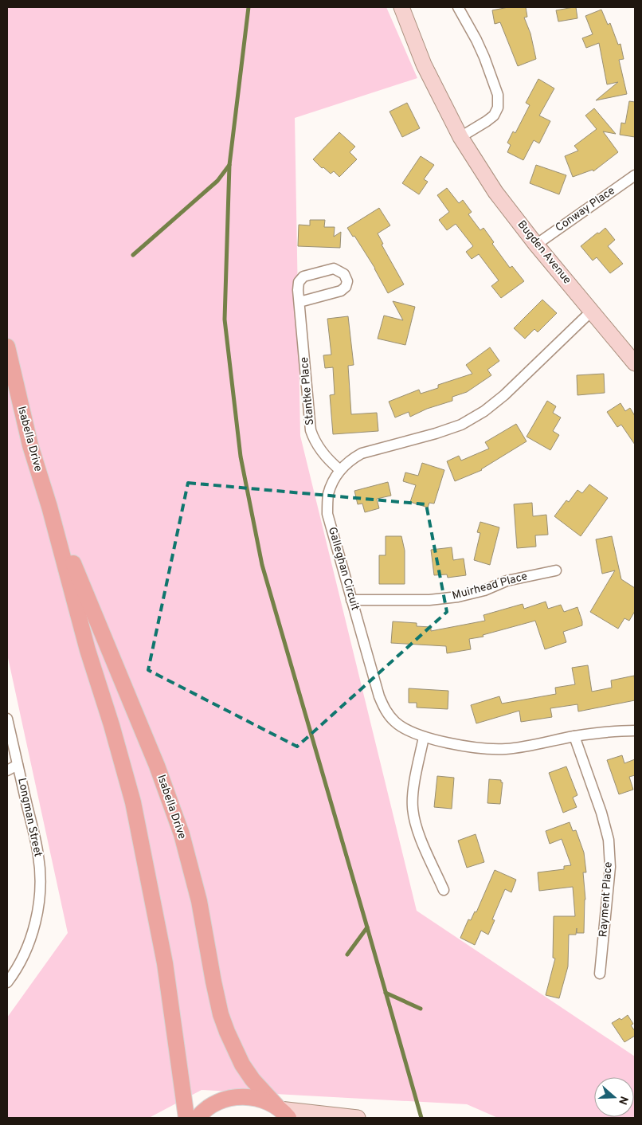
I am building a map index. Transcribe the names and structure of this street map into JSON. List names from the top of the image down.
{
  "streets": {
    "main road": ["Isabella Drive"],
    "street": [
      "Conway Place",
      "Bugden Avenue",
      "Stantke Place",
      "Galleghan Circuit",
      "Muirhead Place",
      "Longman Street",
      "Rayment Place"
    ]
  },
  "crossings": [
    ["Conway Place", "Bugden Avenue"],
    ["Bugden Avenue", "Galleghan Circuit"],
    ["Stantke Place", "Galleghan Circuit"],
    ["Galleghan Circuit", "Muirhead Place"],
    ["Galleghan Circuit", "Rayment Place"]
  ],
  "north": "right"
}
